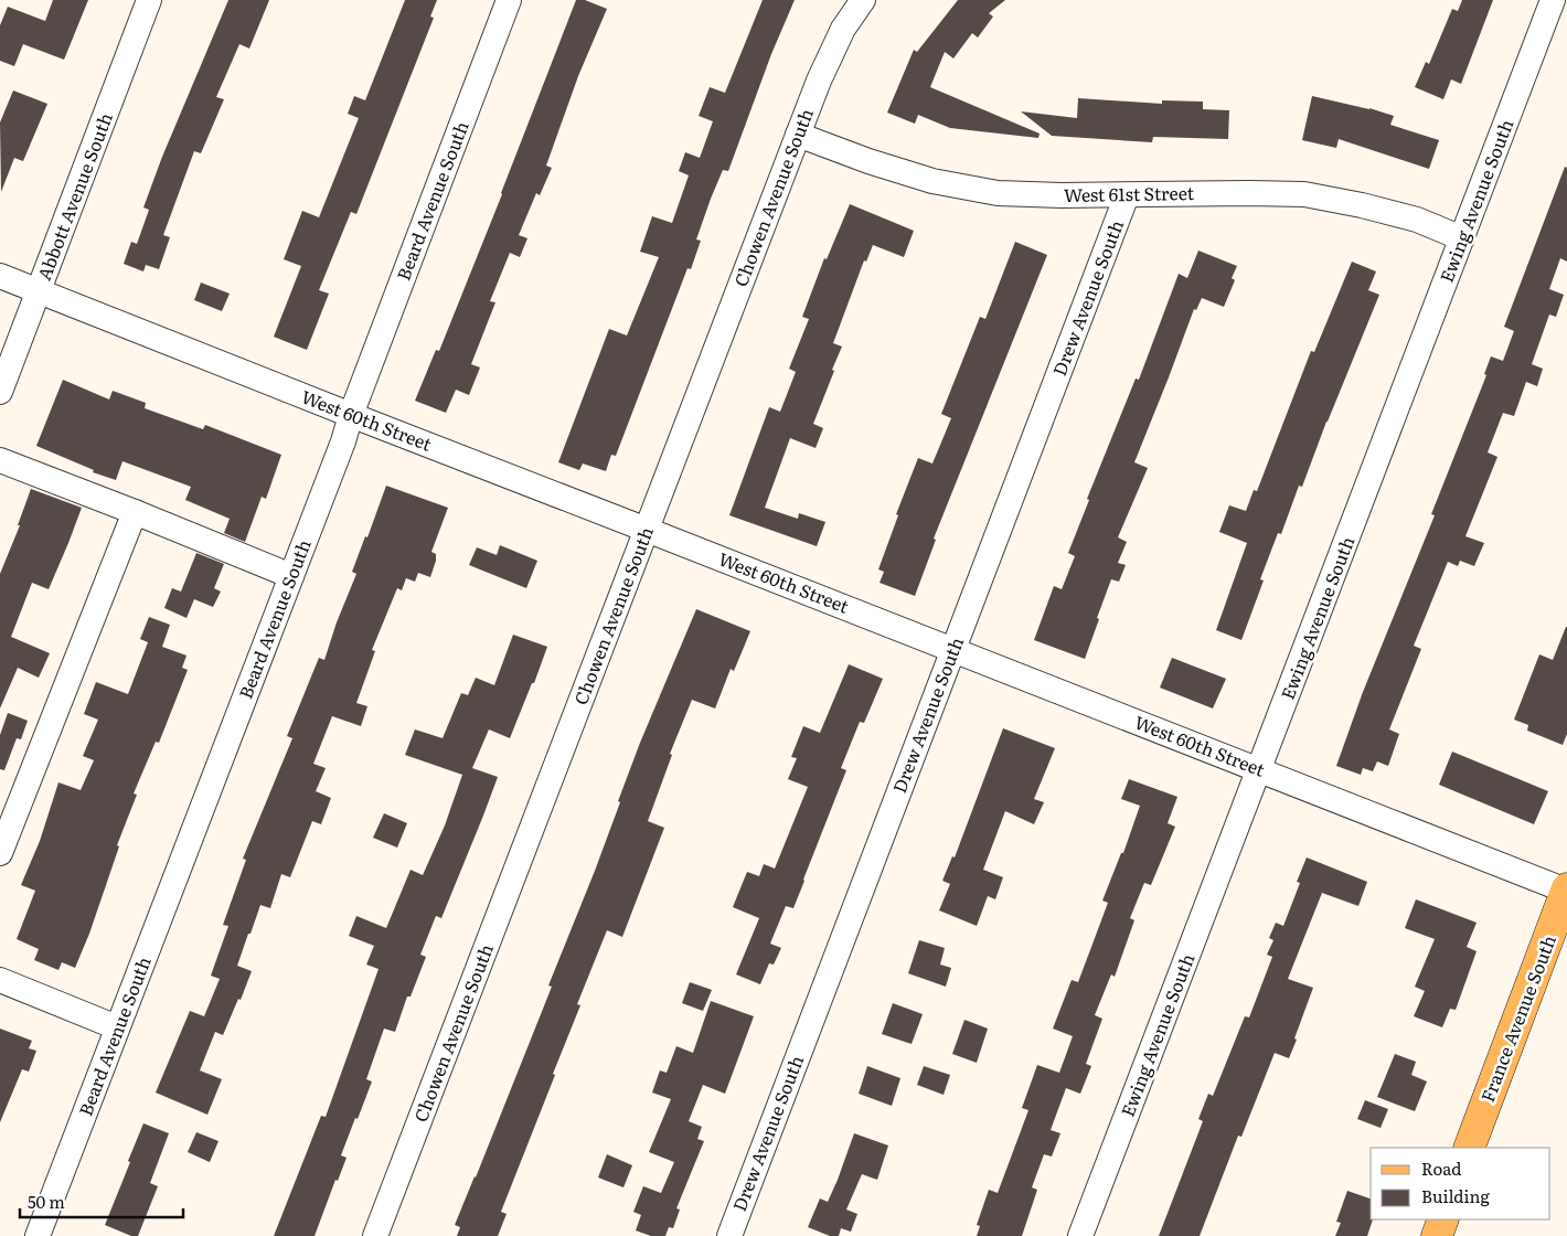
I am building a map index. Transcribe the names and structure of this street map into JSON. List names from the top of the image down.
{
  "streets": {
    "main road": ["France Avenue South"],
    "street": [
      "West 61st Street",
      "Abbott Avenue South",
      "Chowen Avenue South",
      "Beard Avenue South",
      "Ewing Avenue South",
      "Drew Avenue South",
      "West 60th Street"
    ]
  },
  "crossings": [
    ["West 61st Street", "Chowen Avenue South"],
    ["West 61st Street", "Ewing Avenue South"],
    ["West 61st Street", "Drew Avenue South"],
    ["Abbott Avenue South", "West 60th Street"],
    ["Chowen Avenue South", "West 60th Street"],
    ["Beard Avenue South", "West 60th Street"],
    ["Ewing Avenue South", "West 60th Street"],
    ["Drew Avenue South", "West 60th Street"],
    ["West 60th Street", "France Avenue South"]
  ],
  "legend": ["Road", "Building"],
  "scale_bar": "50 m"
}
